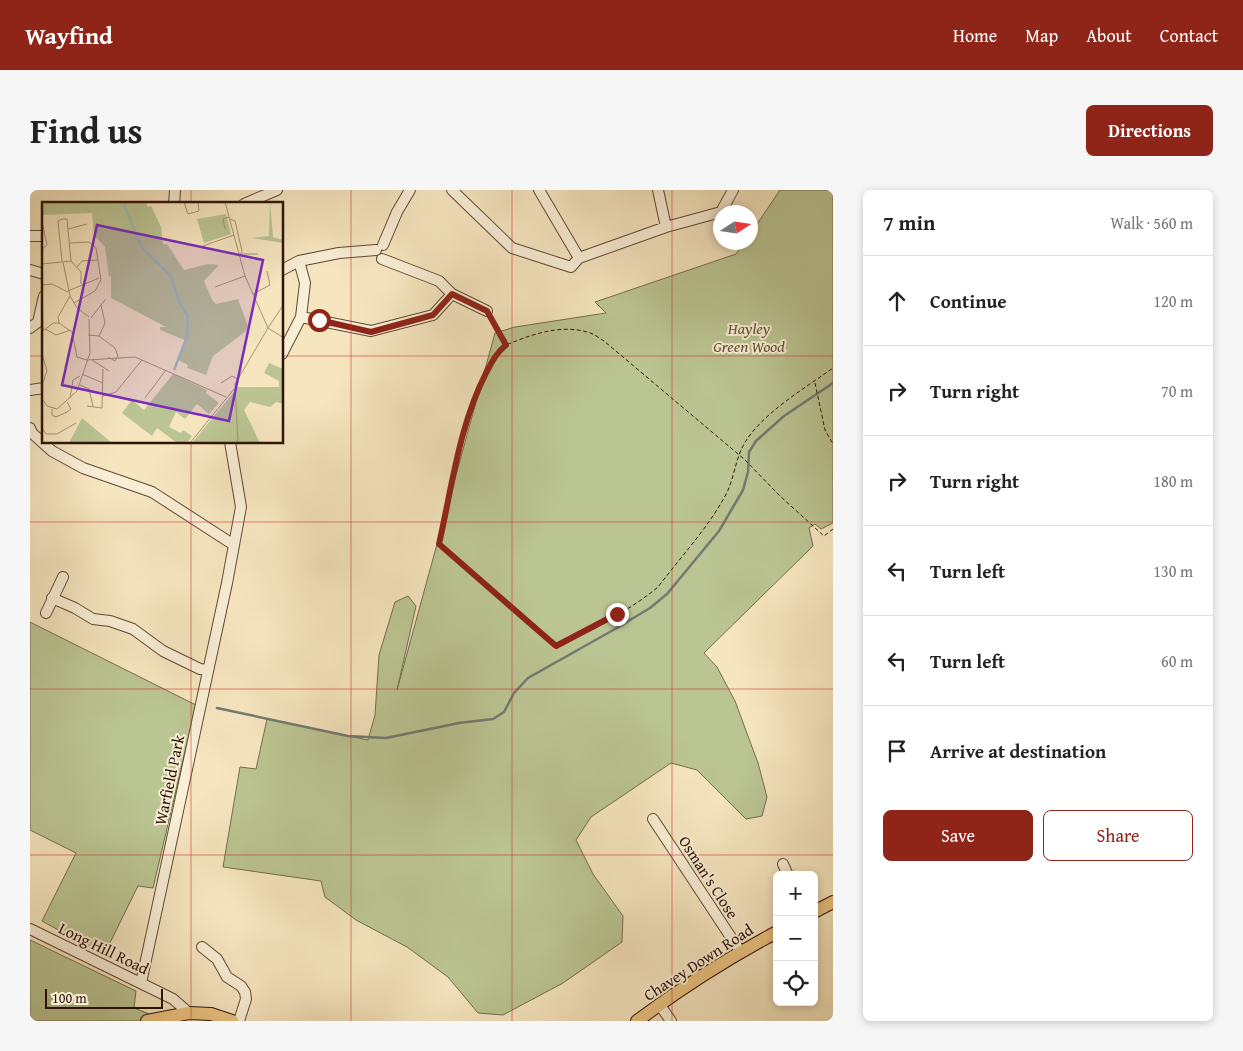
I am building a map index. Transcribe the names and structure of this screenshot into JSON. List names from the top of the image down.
{
  "streets": {
    "main road": ["Chavey Down Road"],
    "street": ["Warfield Park", "Osman's Close", "Long Hill Road"]
  },
  "crossings": [
    ["Warfield Park", "Long Hill Road"],
    ["Osman's Close", "Chavey Down Road"]
  ],
  "parks": ["Hayley Green Wood"],
  "scale_bar": "100 m",
  "north": "right",
  "page": {
    "header": "Wayfind",
    "nav": [
      "Home",
      "Map",
      "About",
      "Contact"
    ],
    "title": "Find us",
    "buttons": [
      "Directions",
      ["Save", "Share"]
    ],
    "heading": ["7 min", "Walk · 560 m"],
    "list": [
      ["Continue", "120 m"],
      ["Turn right", "70 m"],
      ["Turn right", "180 m"],
      ["Turn left", "130 m"],
      ["Turn left", "60 m"],
      "Arrive at destination"
    ],
    "map_buttons": ["+", "−"],
    "scale": "100 m"
  }
}
